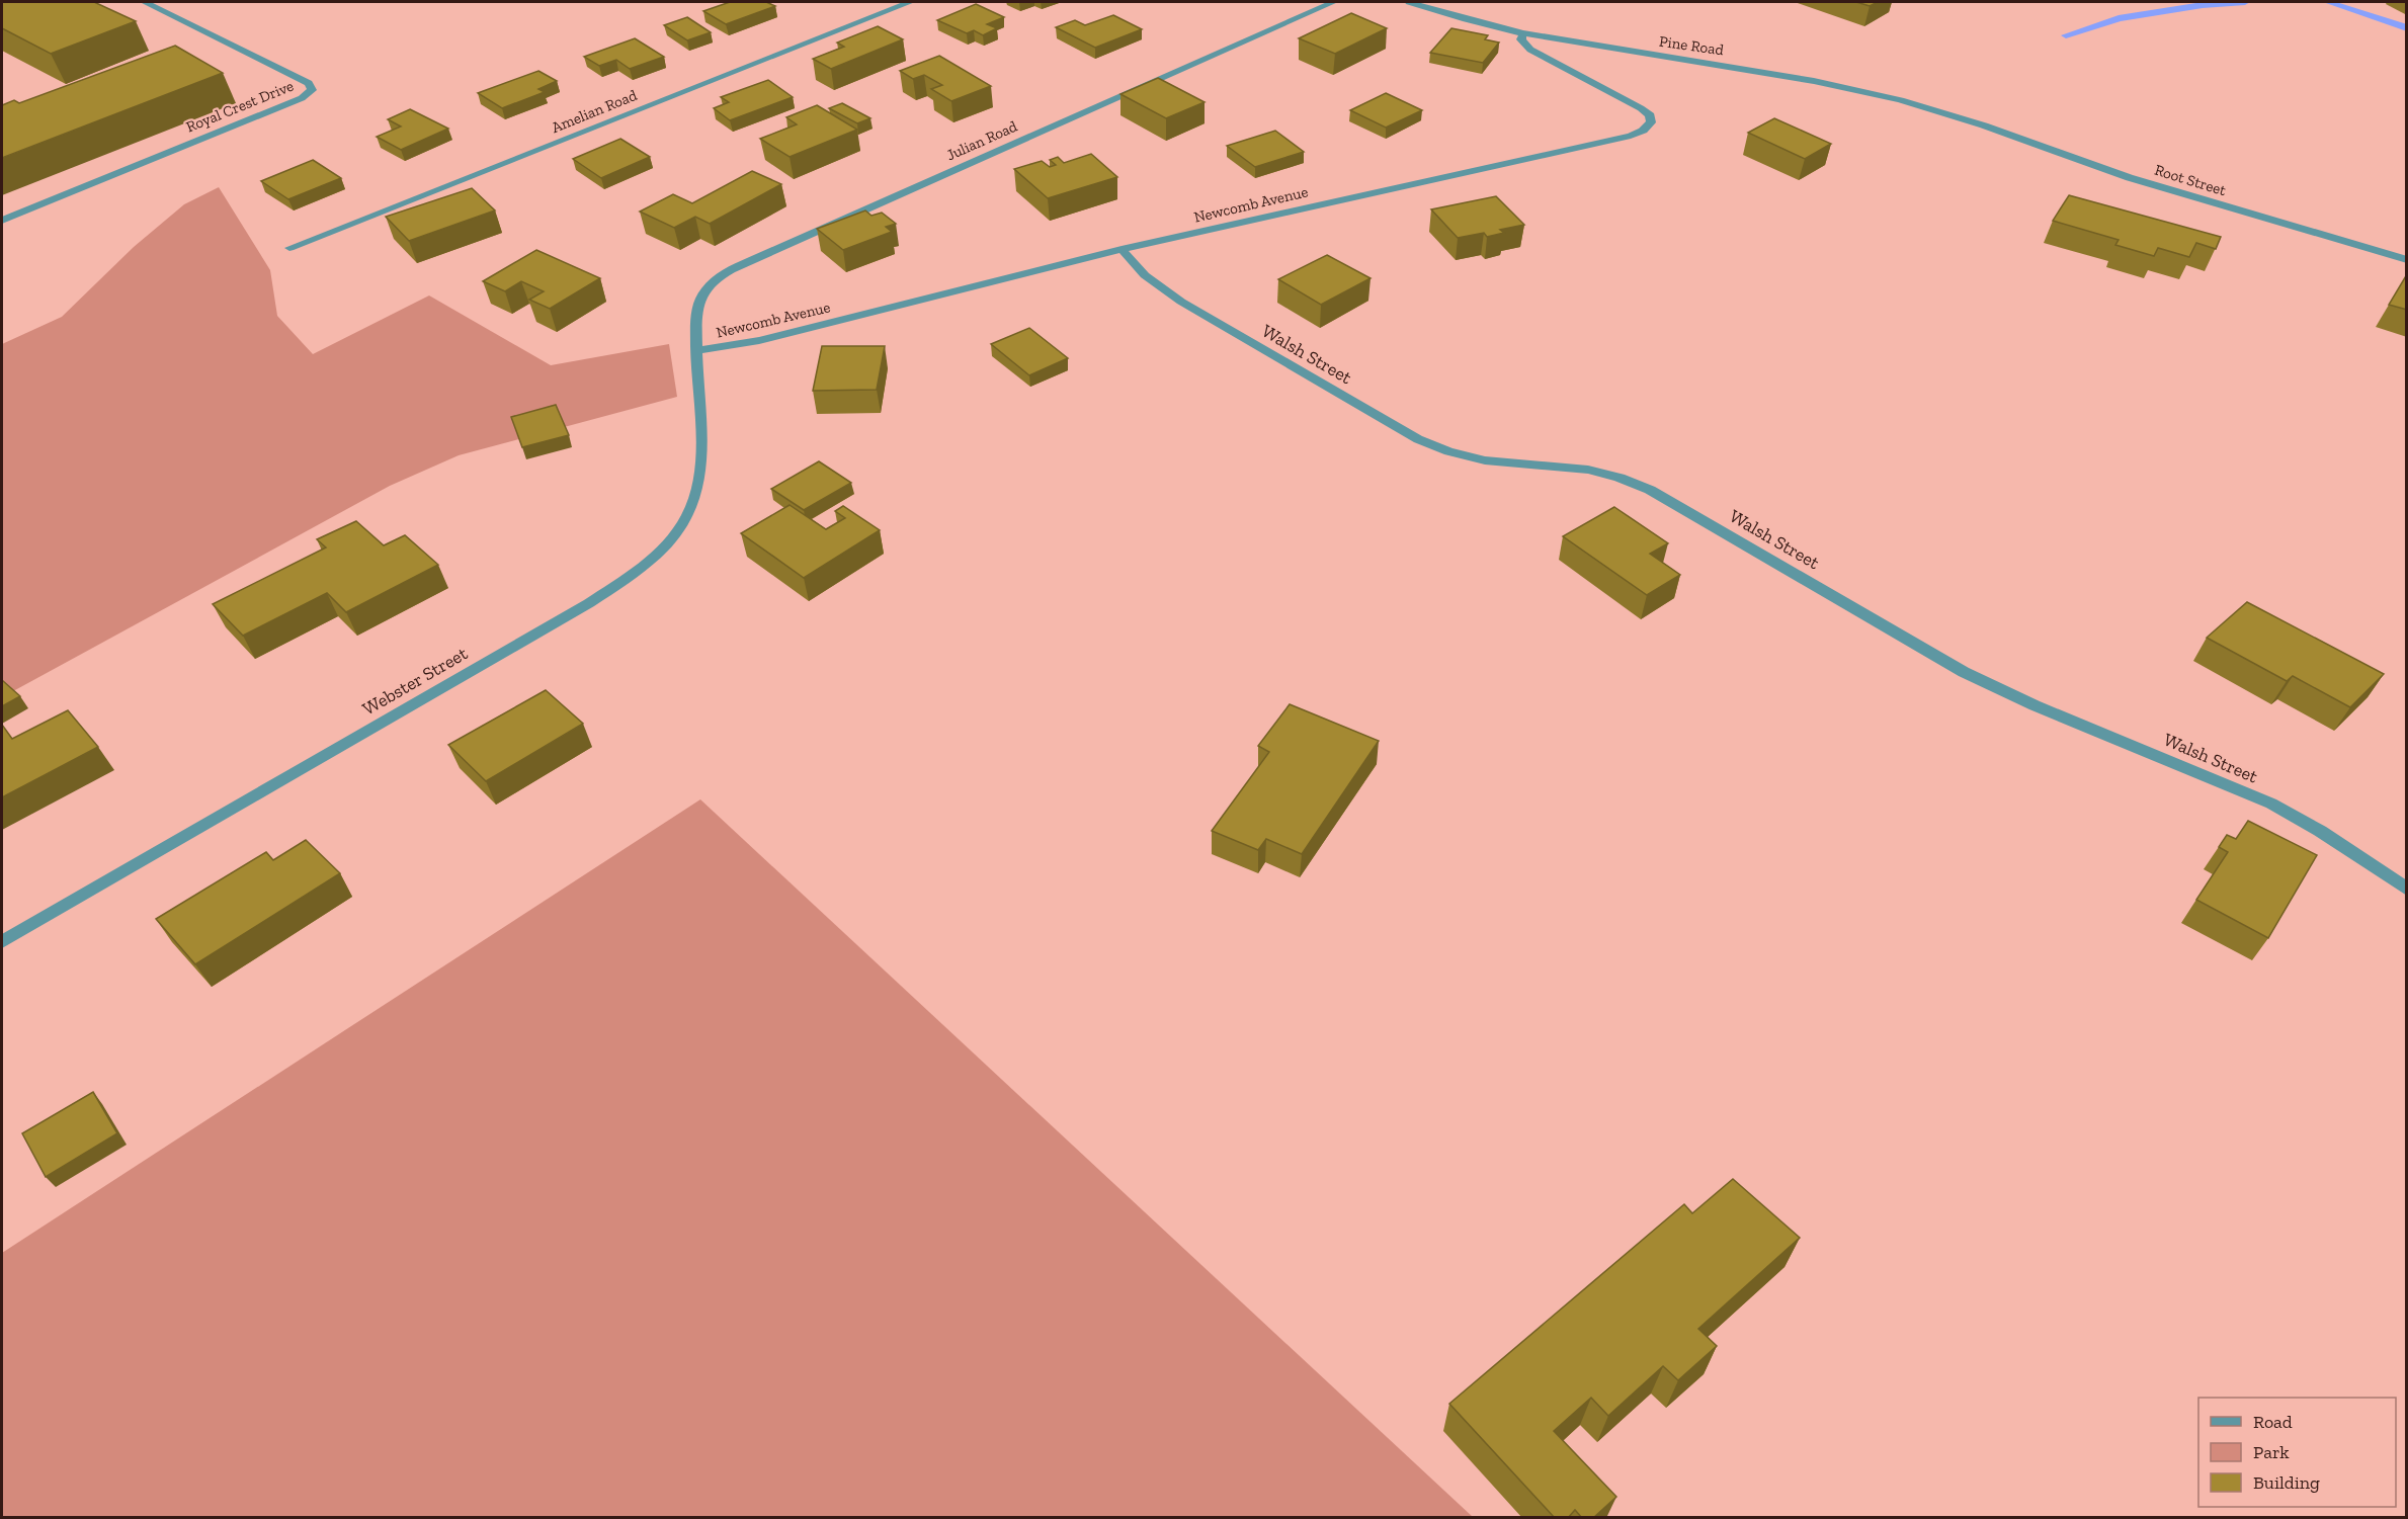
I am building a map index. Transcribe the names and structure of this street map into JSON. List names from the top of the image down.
{
  "streets": {
    "street": [
      "Pine Road",
      "Royal Crest Drive",
      "Amelian Road",
      "Julian Road",
      "Root Street",
      "Newcomb Avenue",
      "Walsh Street",
      "Webster Street"
    ]
  },
  "crossings": [
    ["Pine Road", "Root Street"],
    ["Pine Road", "Newcomb Avenue"],
    ["Julian Road", "Newcomb Avenue"],
    ["Julian Road", "Webster Street"],
    ["Newcomb Avenue", "Walsh Street"],
    ["Newcomb Avenue", "Webster Street"]
  ],
  "legend": ["Road", "Park", "Building"]
}
